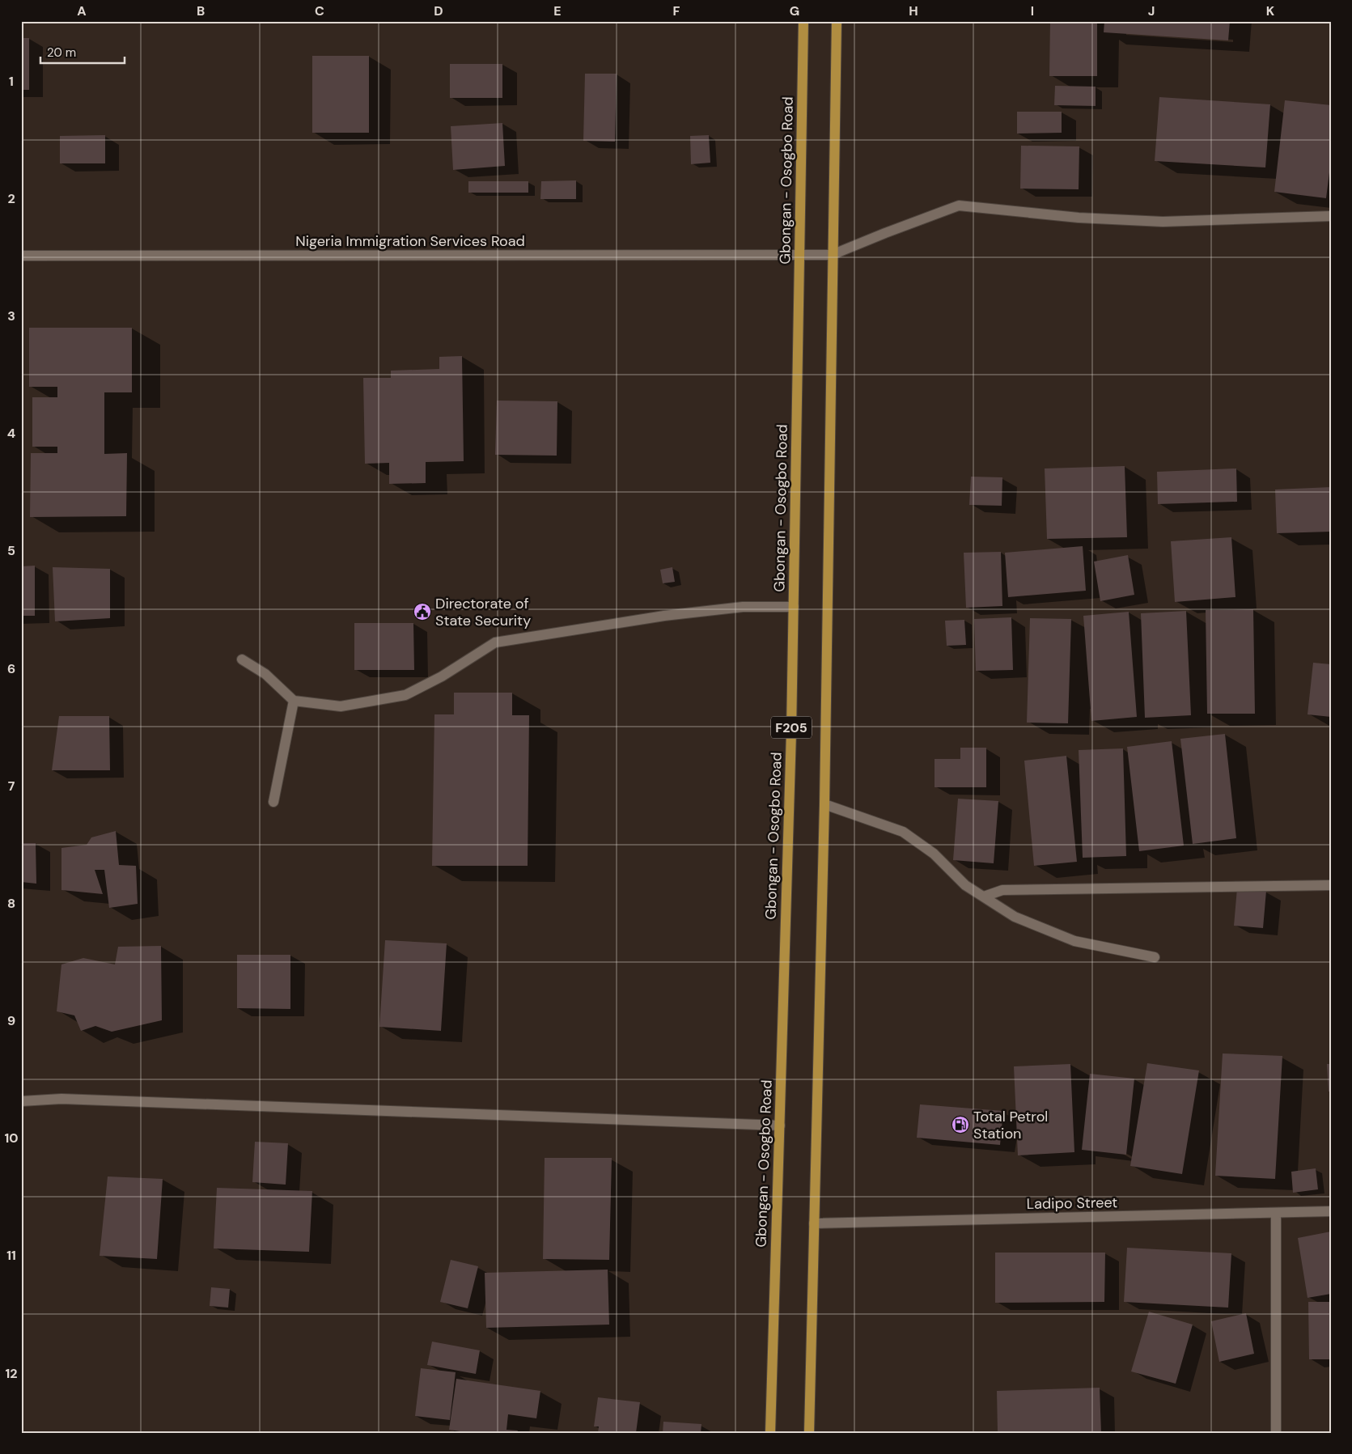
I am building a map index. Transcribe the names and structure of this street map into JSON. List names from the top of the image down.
{
  "streets": {
    "main road": ["Gbongan - Osogbo Road", "F205"],
    "street": ["Nigeria Immigration Services Road", "Ladipo Street"]
  },
  "crossings": [
    ["Gbongan - Osogbo Road", "Nigeria Immigration Services Road"],
    ["Nigeria Immigration Services Road", "F205"],
    ["F205", "Ladipo Street"]
  ],
  "places": {
    "public building": ["Directorate of State Security"],
    "fuel station": ["Total Petrol Station"]
  },
  "scale_bar": "20 m",
  "grid": {
    "columns": [
      "A",
      "B",
      "C",
      "D",
      "E",
      "F",
      "G",
      "H",
      "I",
      "J",
      "K"
    ],
    "rows": [
      "1",
      "2",
      "3",
      "4",
      "5",
      "6",
      "7",
      "8",
      "9",
      "10",
      "11",
      "12"
    ]
  }
}
